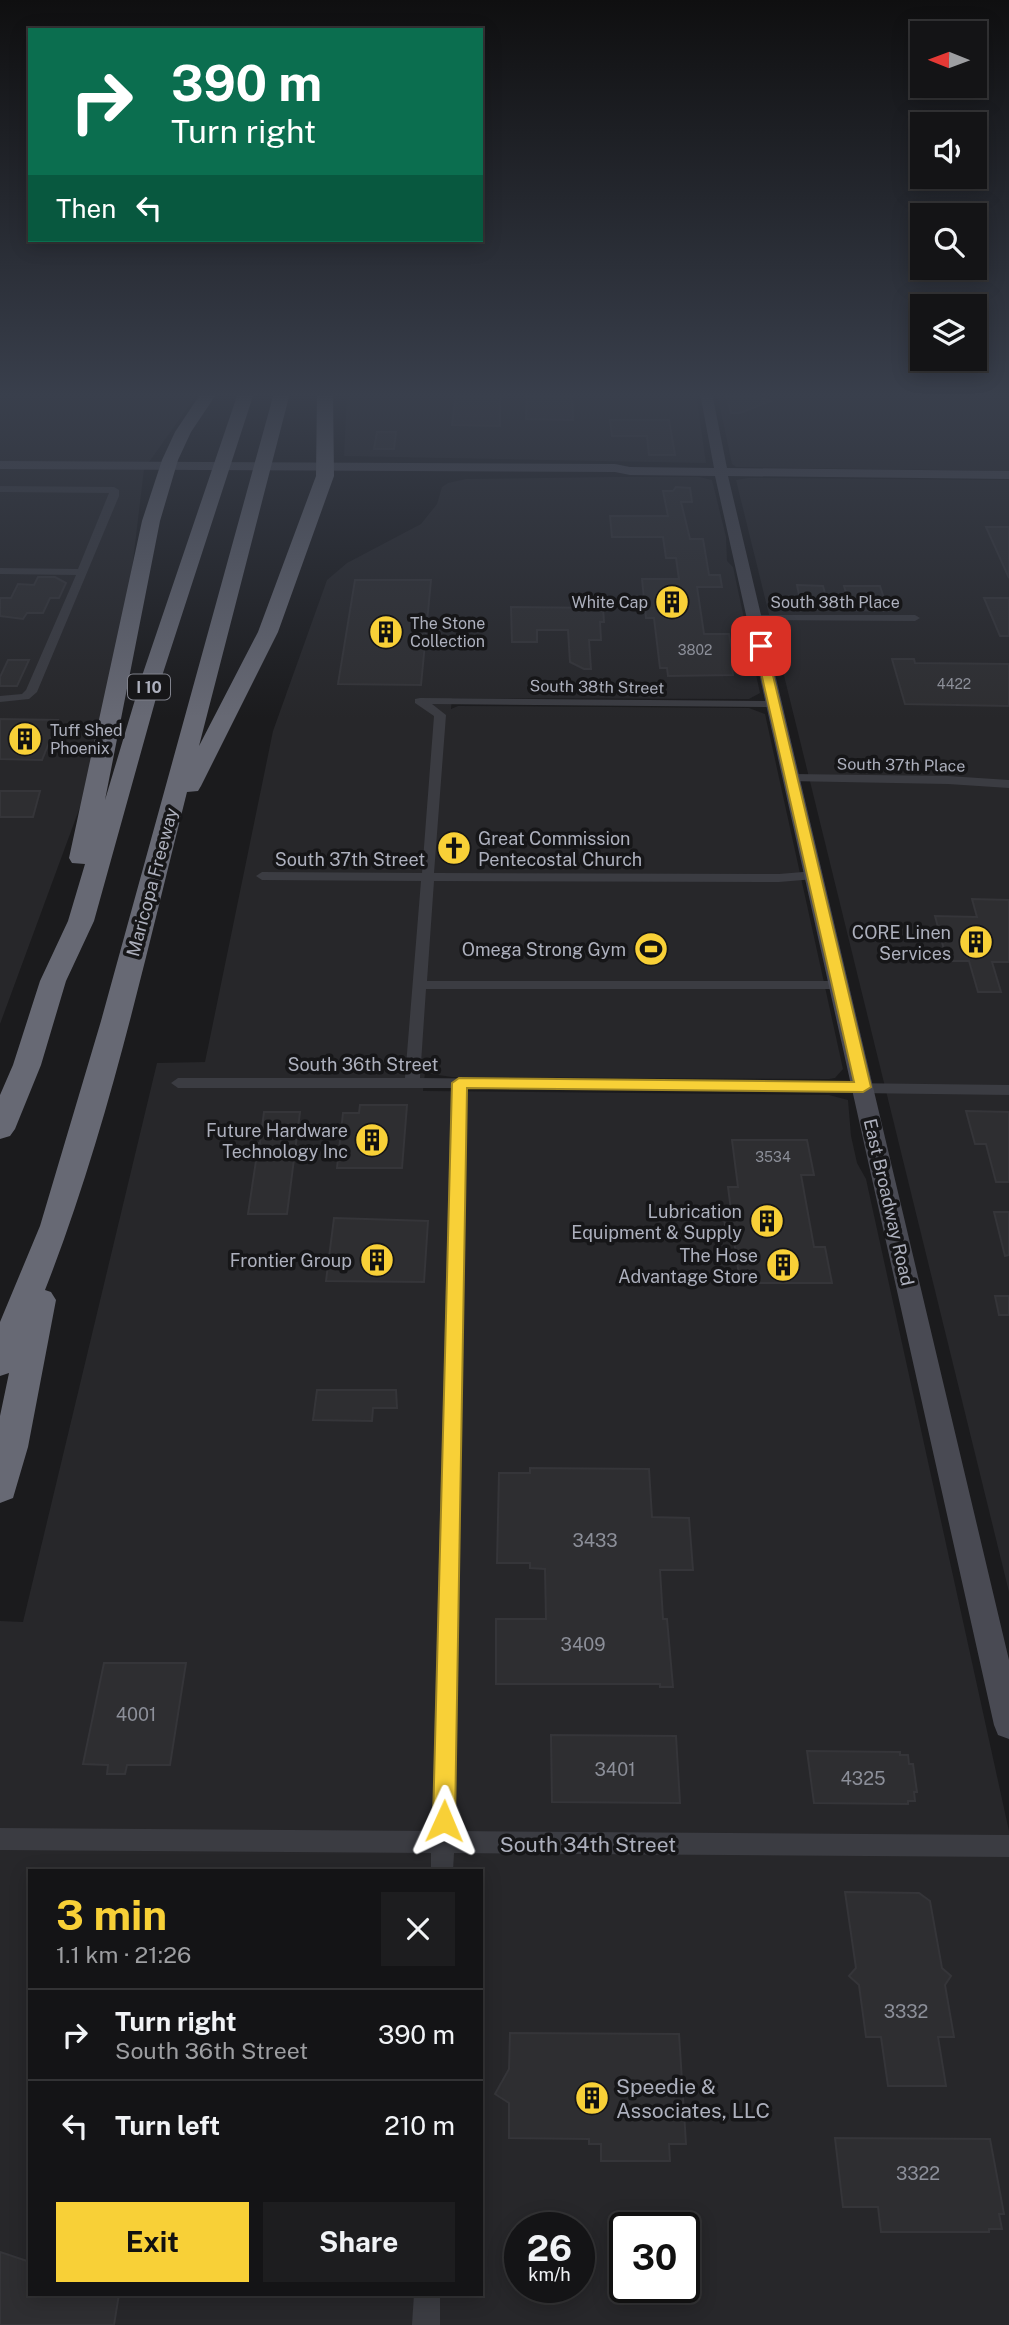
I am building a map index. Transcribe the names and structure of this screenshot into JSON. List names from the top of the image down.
{
  "streets": {
    "highway": ["I 10", "Maricopa Freeway"],
    "main road": ["East Broadway Road"],
    "street": [
      "South 38th Place",
      "South 38th Street",
      "South 37th Place",
      "South 37th Street",
      "South 36th Street",
      "South 34th Street"
    ]
  },
  "crossings": [
    ["South 38th Place", "East Broadway Road"],
    ["South 38th Street", "South 37th Street"],
    ["South 38th Street", "East Broadway Road"],
    ["South 37th Place", "East Broadway Road"],
    ["South 37th Street", "East Broadway Road"],
    ["South 36th Street", "East Broadway Road"]
  ],
  "places": {
    "building": [
      "White Cap",
      "The Stone Collection",
      "Tuff Shed Phoenix",
      "CORE Linen Services",
      "Future Hardware Technology Inc",
      "Lubrication Equipment & Supply",
      "Frontier Group",
      "The Hose Advantage Store",
      "Speedie & Associates, LLC"
    ],
    "church": ["Great Commission Pentecostal Church"],
    "sports": ["Omega Strong Gym"]
  },
  "house_numbers": [
    "3802",
    "4422",
    "3534",
    "3433",
    "3409",
    "4001",
    "3401",
    "4325",
    "3332",
    "3322"
  ],
  "north": "left",
  "page": {
    "turn": ["390 m", "Turn right"],
    "then": "Then",
    "heading": ["3 min", "1.1 km · 21:26"],
    "list": [
      {
        "name": "Turn right",
        "note": "South 36th Street",
        "value": "390 m"
      },
      {
        "name": "Turn left",
        "value": "210 m"
      }
    ],
    "buttons": ["Exit", "Share"],
    "speed": "26 km/h",
    "limit": "30"
  }
}
